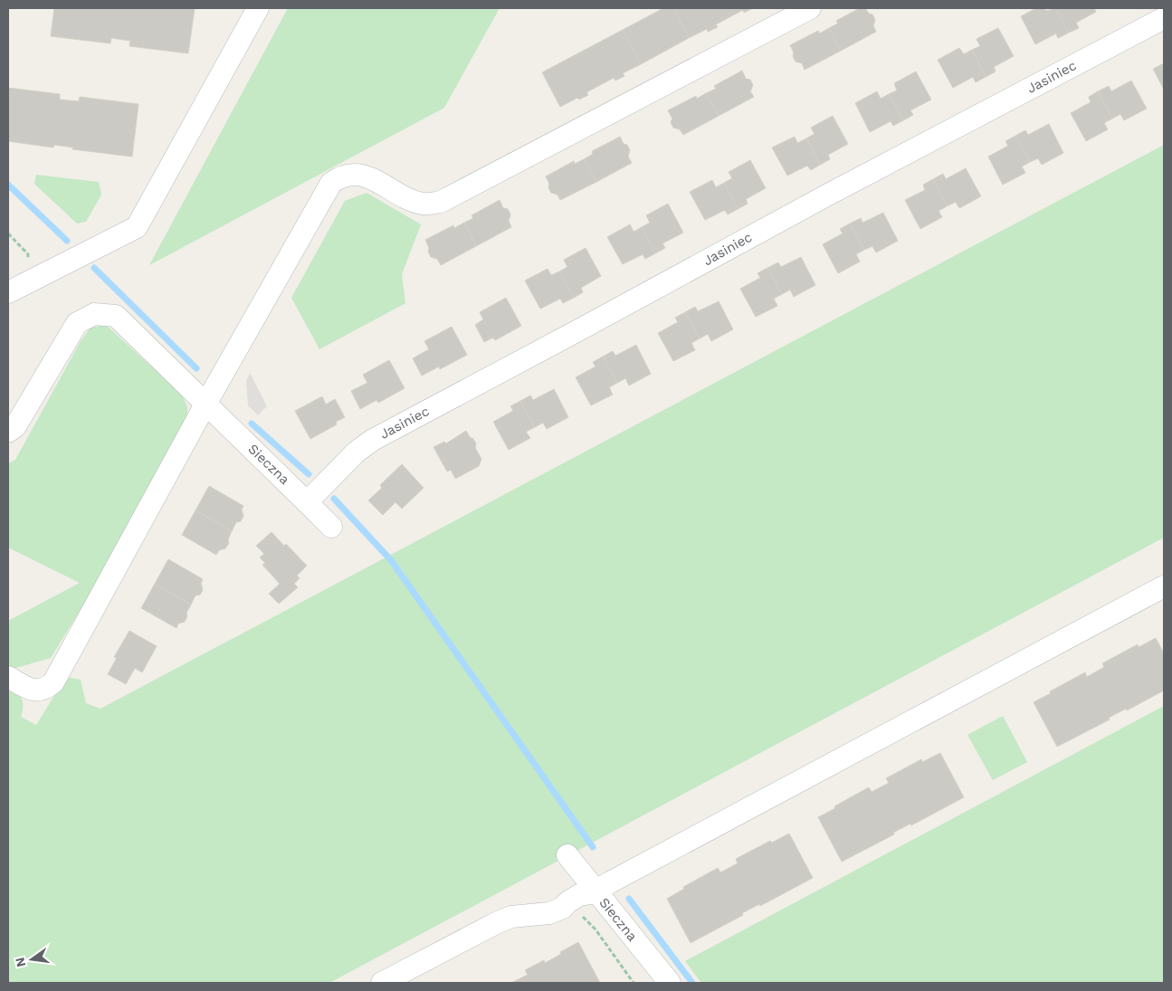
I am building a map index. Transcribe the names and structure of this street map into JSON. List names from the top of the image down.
{
  "streets": {
    "street": ["Jasiniec", "Sieczna"]
  },
  "crossings": [
    ["Jasiniec", "Sieczna"]
  ],
  "north": "left"
}
